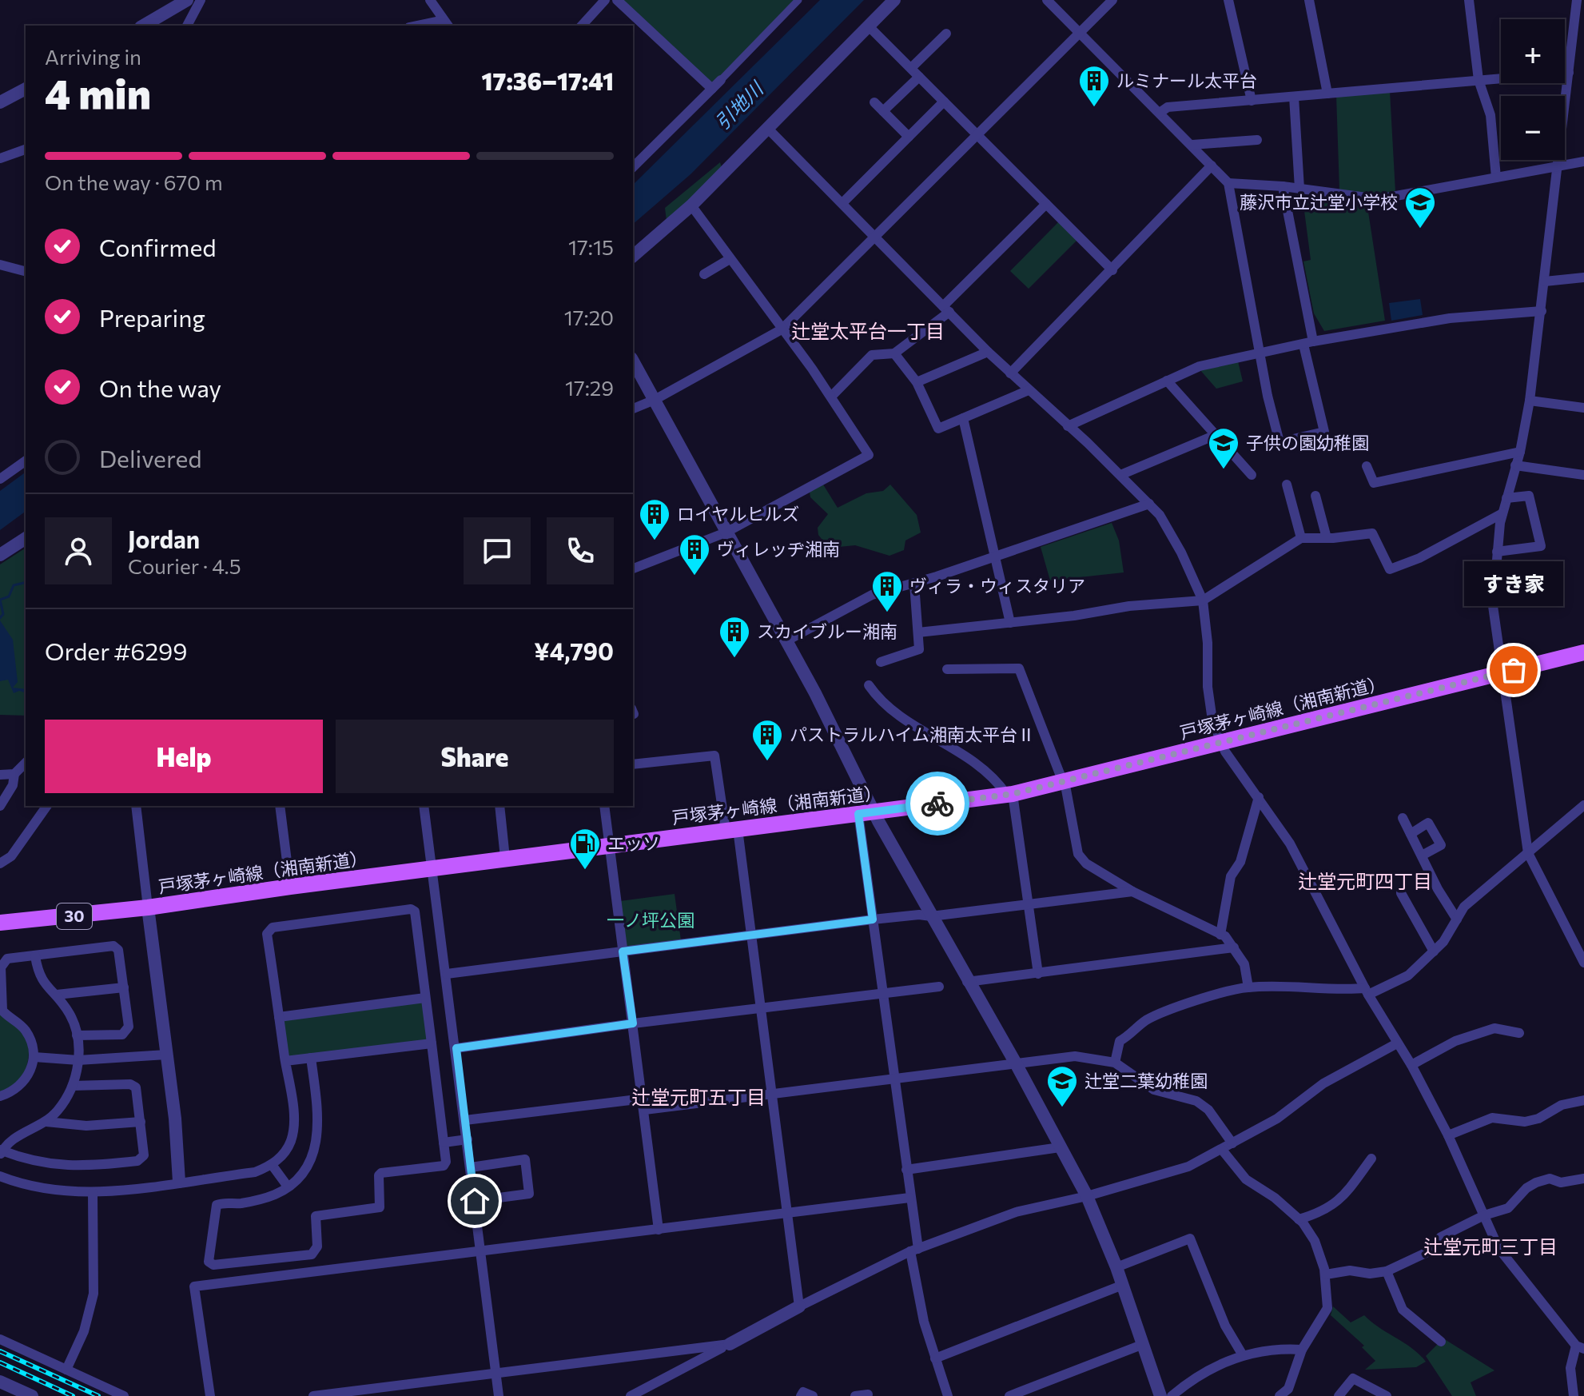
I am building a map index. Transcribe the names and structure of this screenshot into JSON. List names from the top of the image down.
{
  "streets": {
    "main road": ["戸塚茅ヶ崎線（湘南新道）", "30"]
  },
  "districts": [
    "辻堂太平台一丁目",
    "辻堂元町四丁目",
    "辻堂元町五丁目",
    "辻堂元町三丁目"
  ],
  "water": ["引地川"],
  "parks": ["一ノ坪公園"],
  "places": {
    "building": [
      "ルミナール太平台",
      "ロイヤルヒルズ",
      "ヴィレッヂ湘南",
      "ヴィラ・ウィスタリア",
      "スカイブルー湘南",
      "パストラルハイム湘南太平台Ⅱ"
    ],
    "school or university": ["藤沢市立辻堂小学校", "子供の園幼稚園", "辻堂二葉幼稚園"],
    "other": ["すき家"],
    "fuel station": ["エッソ"]
  },
  "page": {
    "map_buttons": ["+", "−"],
    "heading": ["4 min", "Arriving in", "17:36–17:41"],
    "panel": [
      "Jordan",
      "Courier · 4.5",
      "Order #6299",
      "¥4,790"
    ],
    "bar": "On the way · 670 m",
    "list": [
      ["Confirmed", "17:15"],
      ["Preparing", "17:20"],
      ["On the way", "17:29"],
      "Delivered"
    ],
    "bubble": "すき家",
    "buttons": ["Help", "Share"]
  }
}
